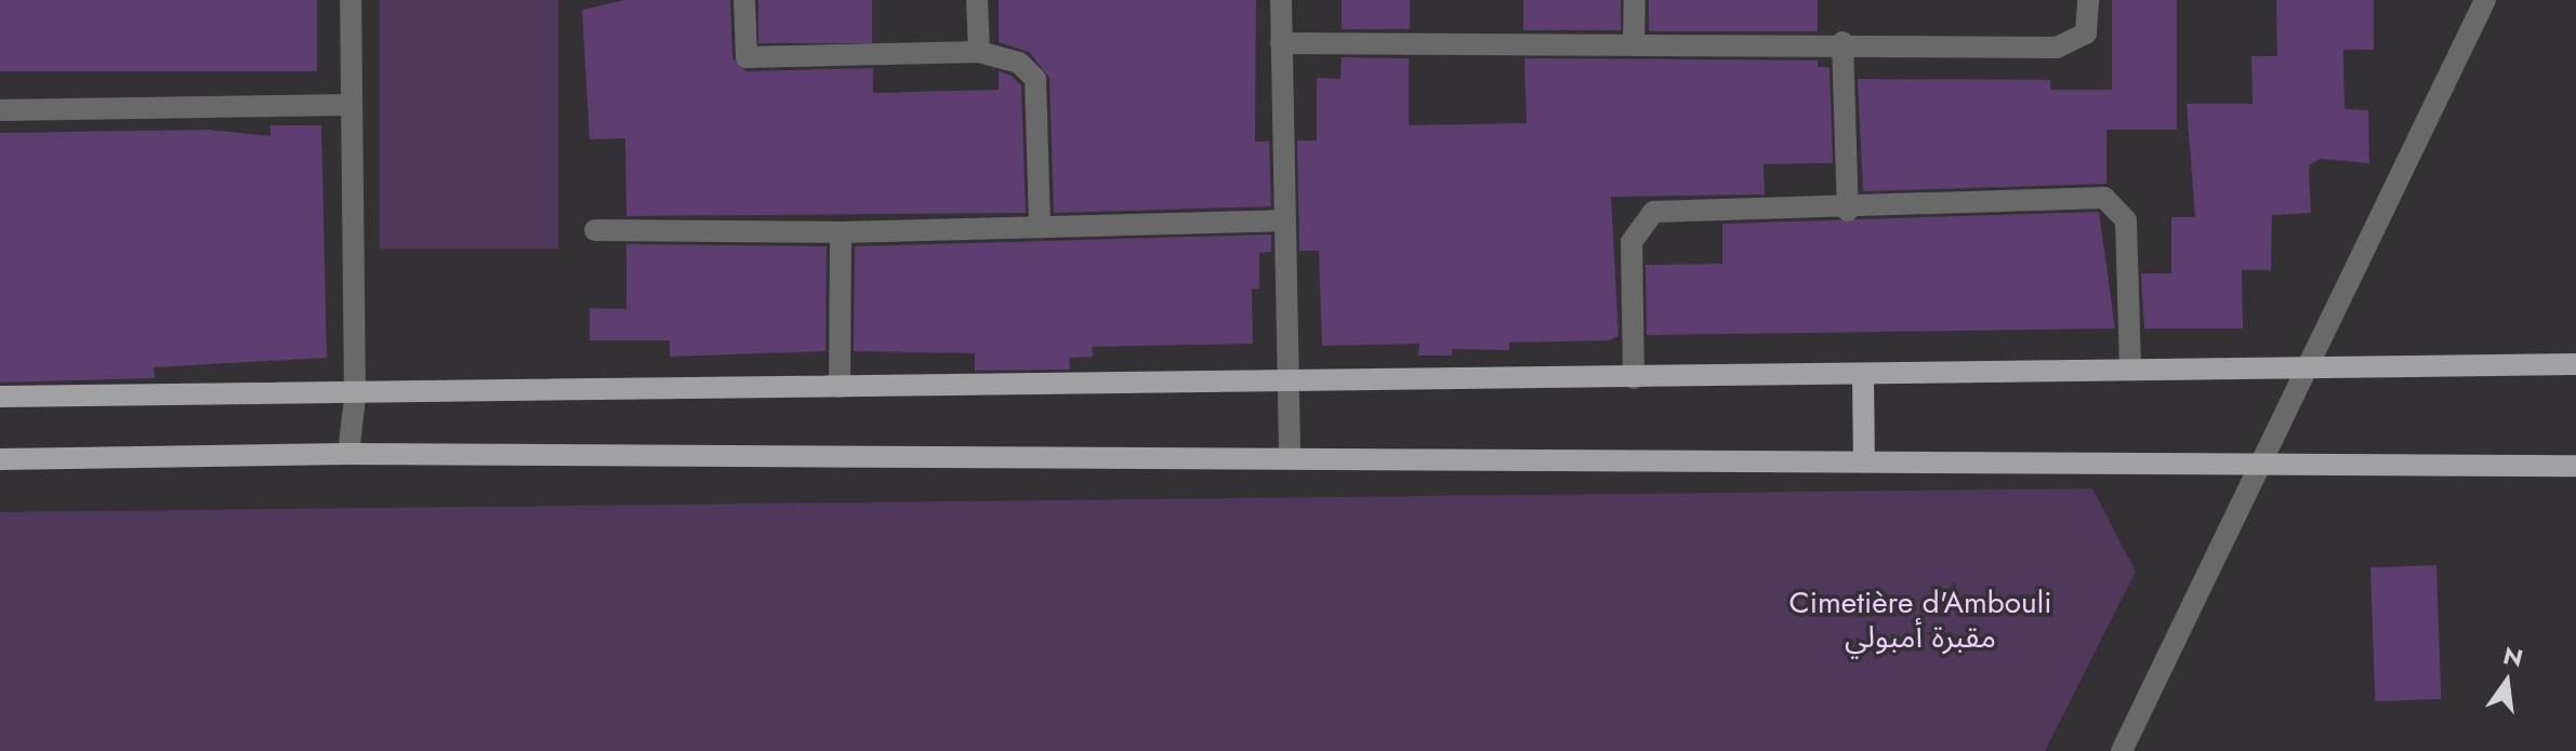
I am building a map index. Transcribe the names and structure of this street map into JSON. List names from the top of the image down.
{
  "parks": ["Cimetière d'Ambouli مقبرة أمبولي"],
  "north": "top"
}
